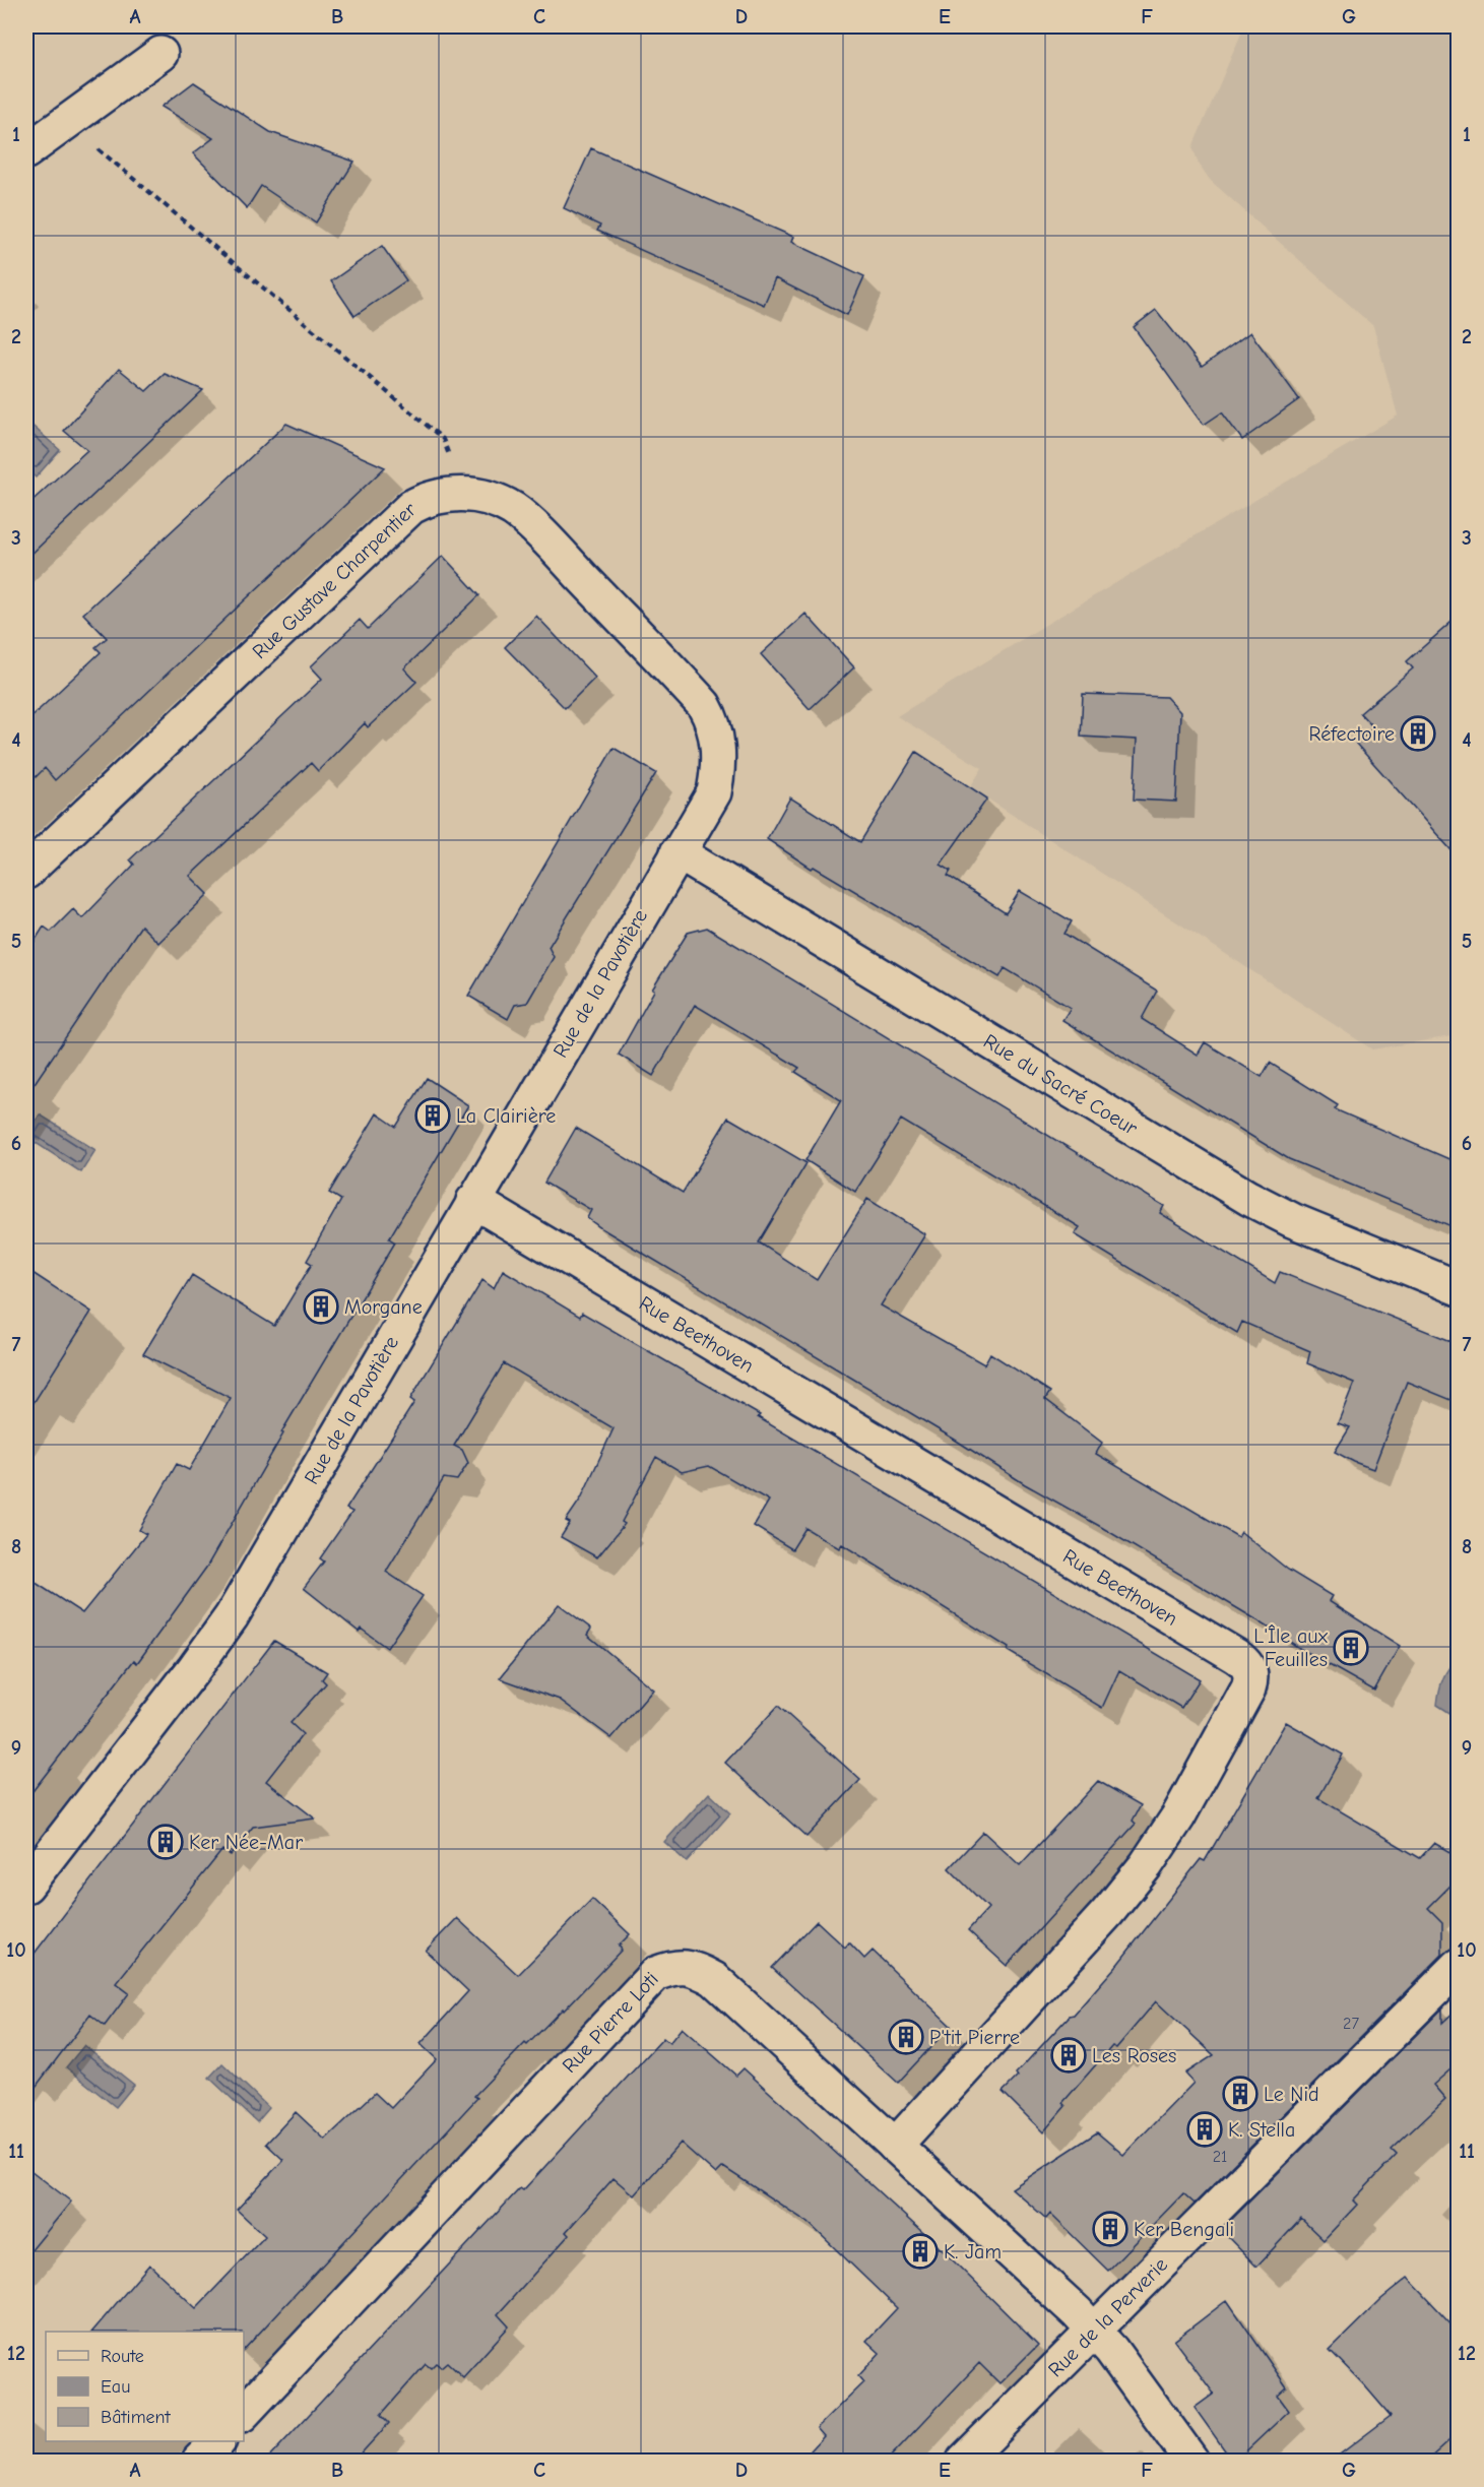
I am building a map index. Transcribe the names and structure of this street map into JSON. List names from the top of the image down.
{
  "streets": {
    "street": [
      "Rue Gustave Charpentier",
      "Rue de la Pavotière",
      "Rue du Sacré Coeur",
      "Rue Beethoven",
      "Rue Pierre Loti",
      "Rue de la Perverie"
    ]
  },
  "crossings": [
    ["Rue Gustave Charpentier", "Rue de la Pavotière"],
    ["Rue de la Pavotière", "Rue du Sacré Coeur"],
    ["Rue de la Pavotière", "Rue Beethoven"],
    ["Rue Beethoven", "Rue Pierre Loti"],
    ["Rue Pierre Loti", "Rue de la Perverie"]
  ],
  "places": {
    "building": [
      "Réfectoire",
      "La Clairière",
      "Morgane",
      "L'Île aux Feuilles",
      "Ker Née-Mar",
      "P'tit Pierre",
      "Les Roses",
      "Le Nid",
      "K. Stella",
      "Ker Bengali",
      "K. Jam"
    ]
  },
  "house_numbers": ["27", "21"],
  "legend": ["Route", "Eau", "Bâtiment"],
  "grid": {
    "columns": [
      "A",
      "B",
      "C",
      "D",
      "E",
      "F",
      "G"
    ],
    "rows": [
      "1",
      "2",
      "3",
      "4",
      "5",
      "6",
      "7",
      "8",
      "9",
      "10",
      "11",
      "12"
    ]
  }
}
